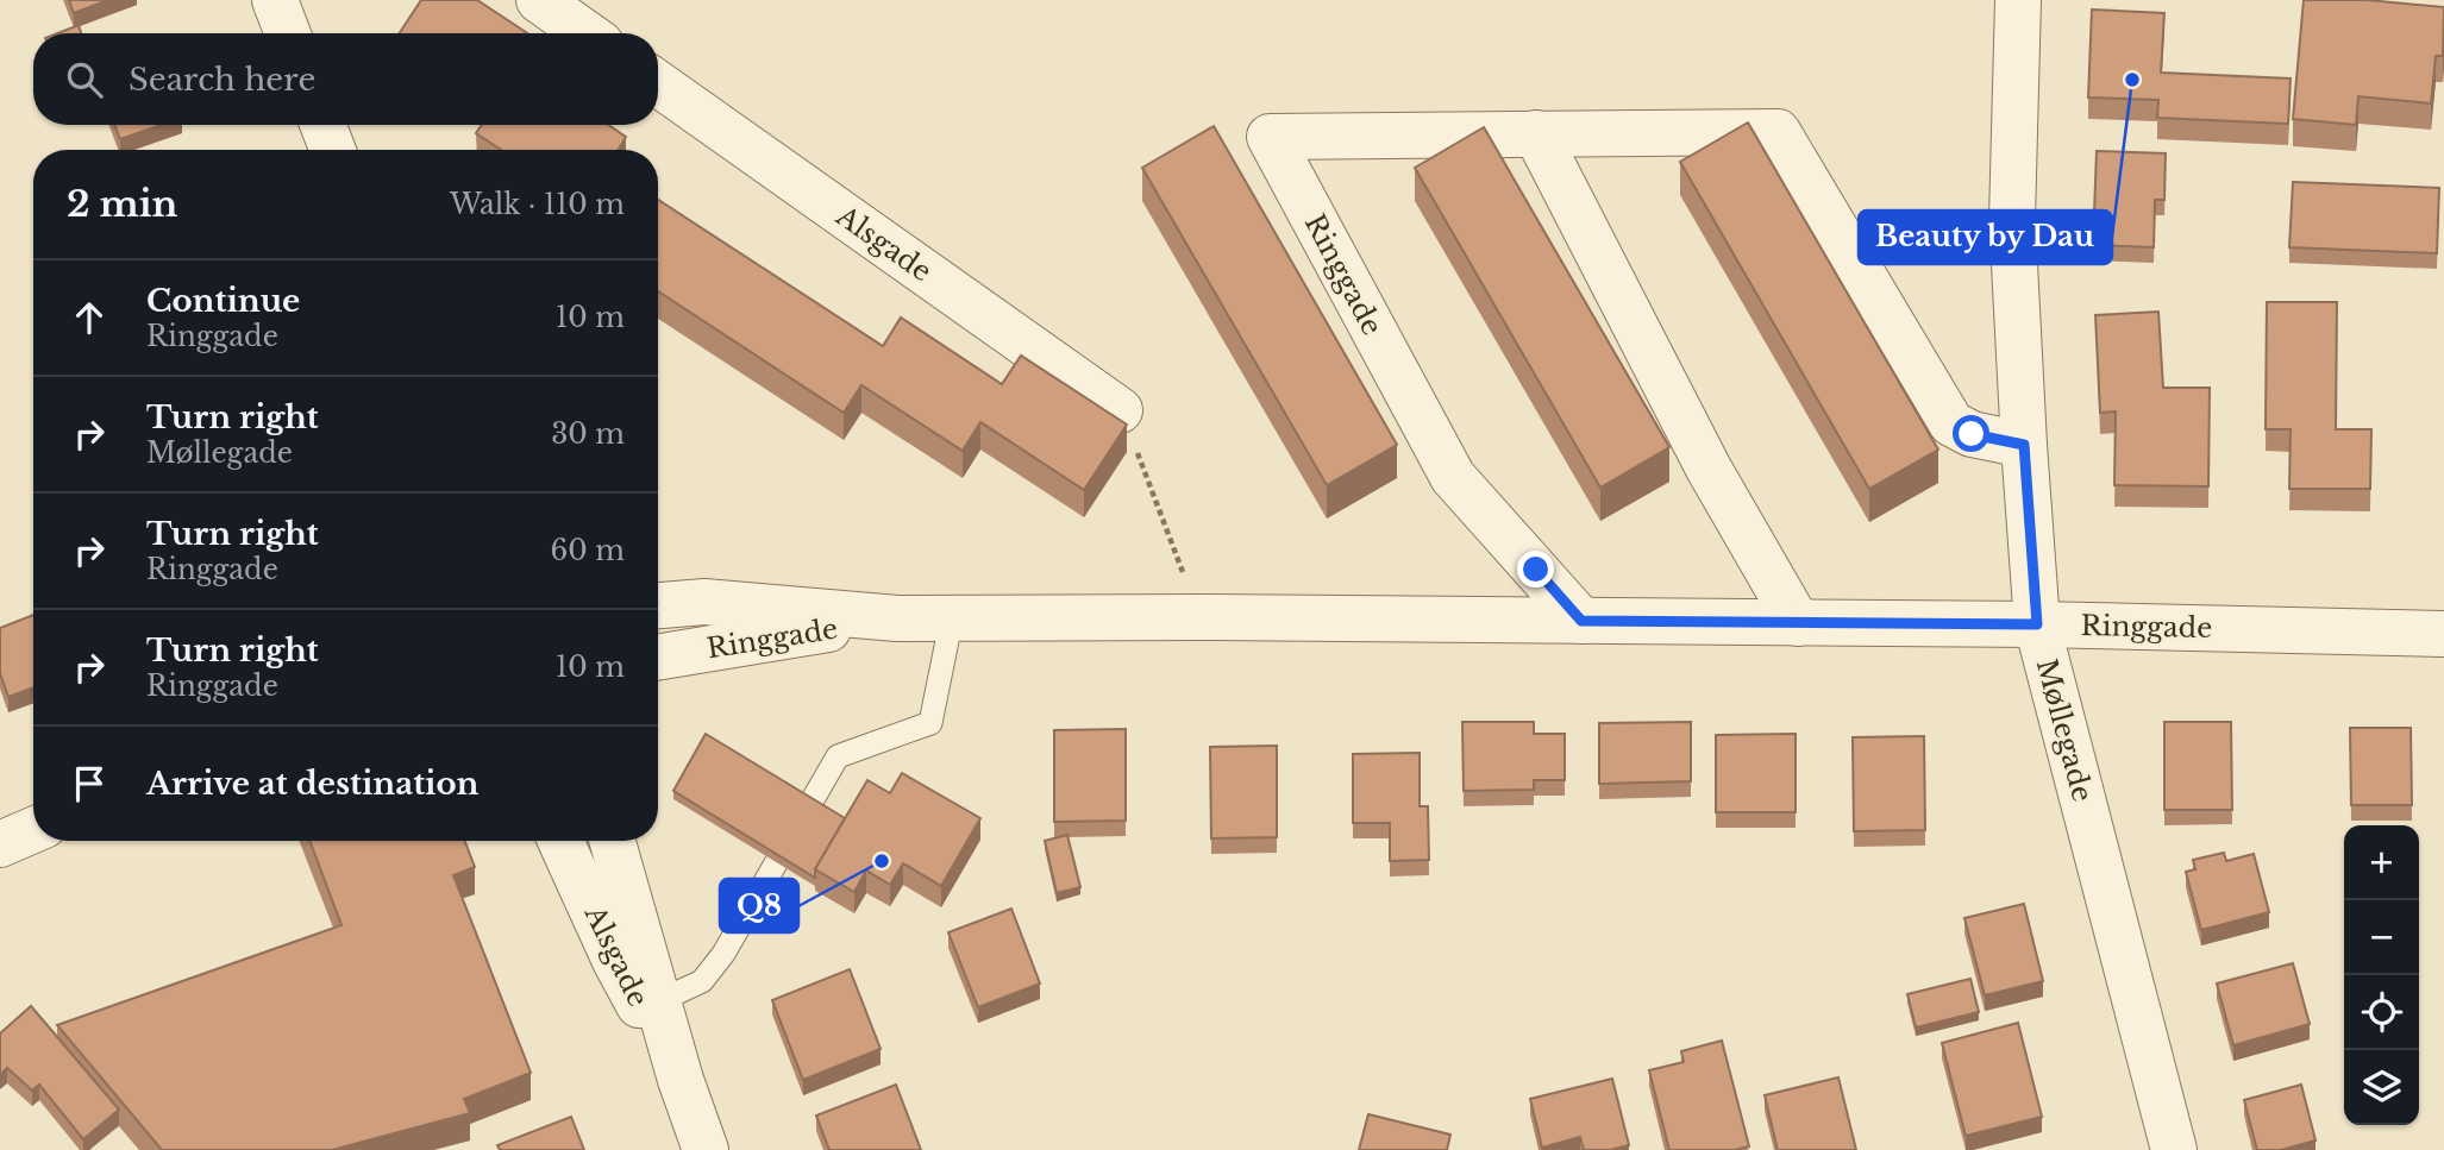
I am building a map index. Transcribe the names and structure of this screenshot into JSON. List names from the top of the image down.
{
  "streets": {
    "street": ["Alsgade", "Ringgade", "Møllegade"]
  },
  "crossings": [
    ["Ringgade", "Møllegade"]
  ],
  "places": ["Beauty by Dau", "Q8"],
  "page": {
    "search": "Search here",
    "heading": ["2 min", "Walk · 110 m"],
    "list": [
      ["Continue", "Ringgade", "10 m"],
      ["Turn right", "Møllegade", "30 m"],
      ["Turn right", "Ringgade", "60 m"],
      ["Turn right", "Ringgade", "10 m"],
      "Arrive at destination"
    ],
    "map_buttons": ["+", "−"]
  }
}
